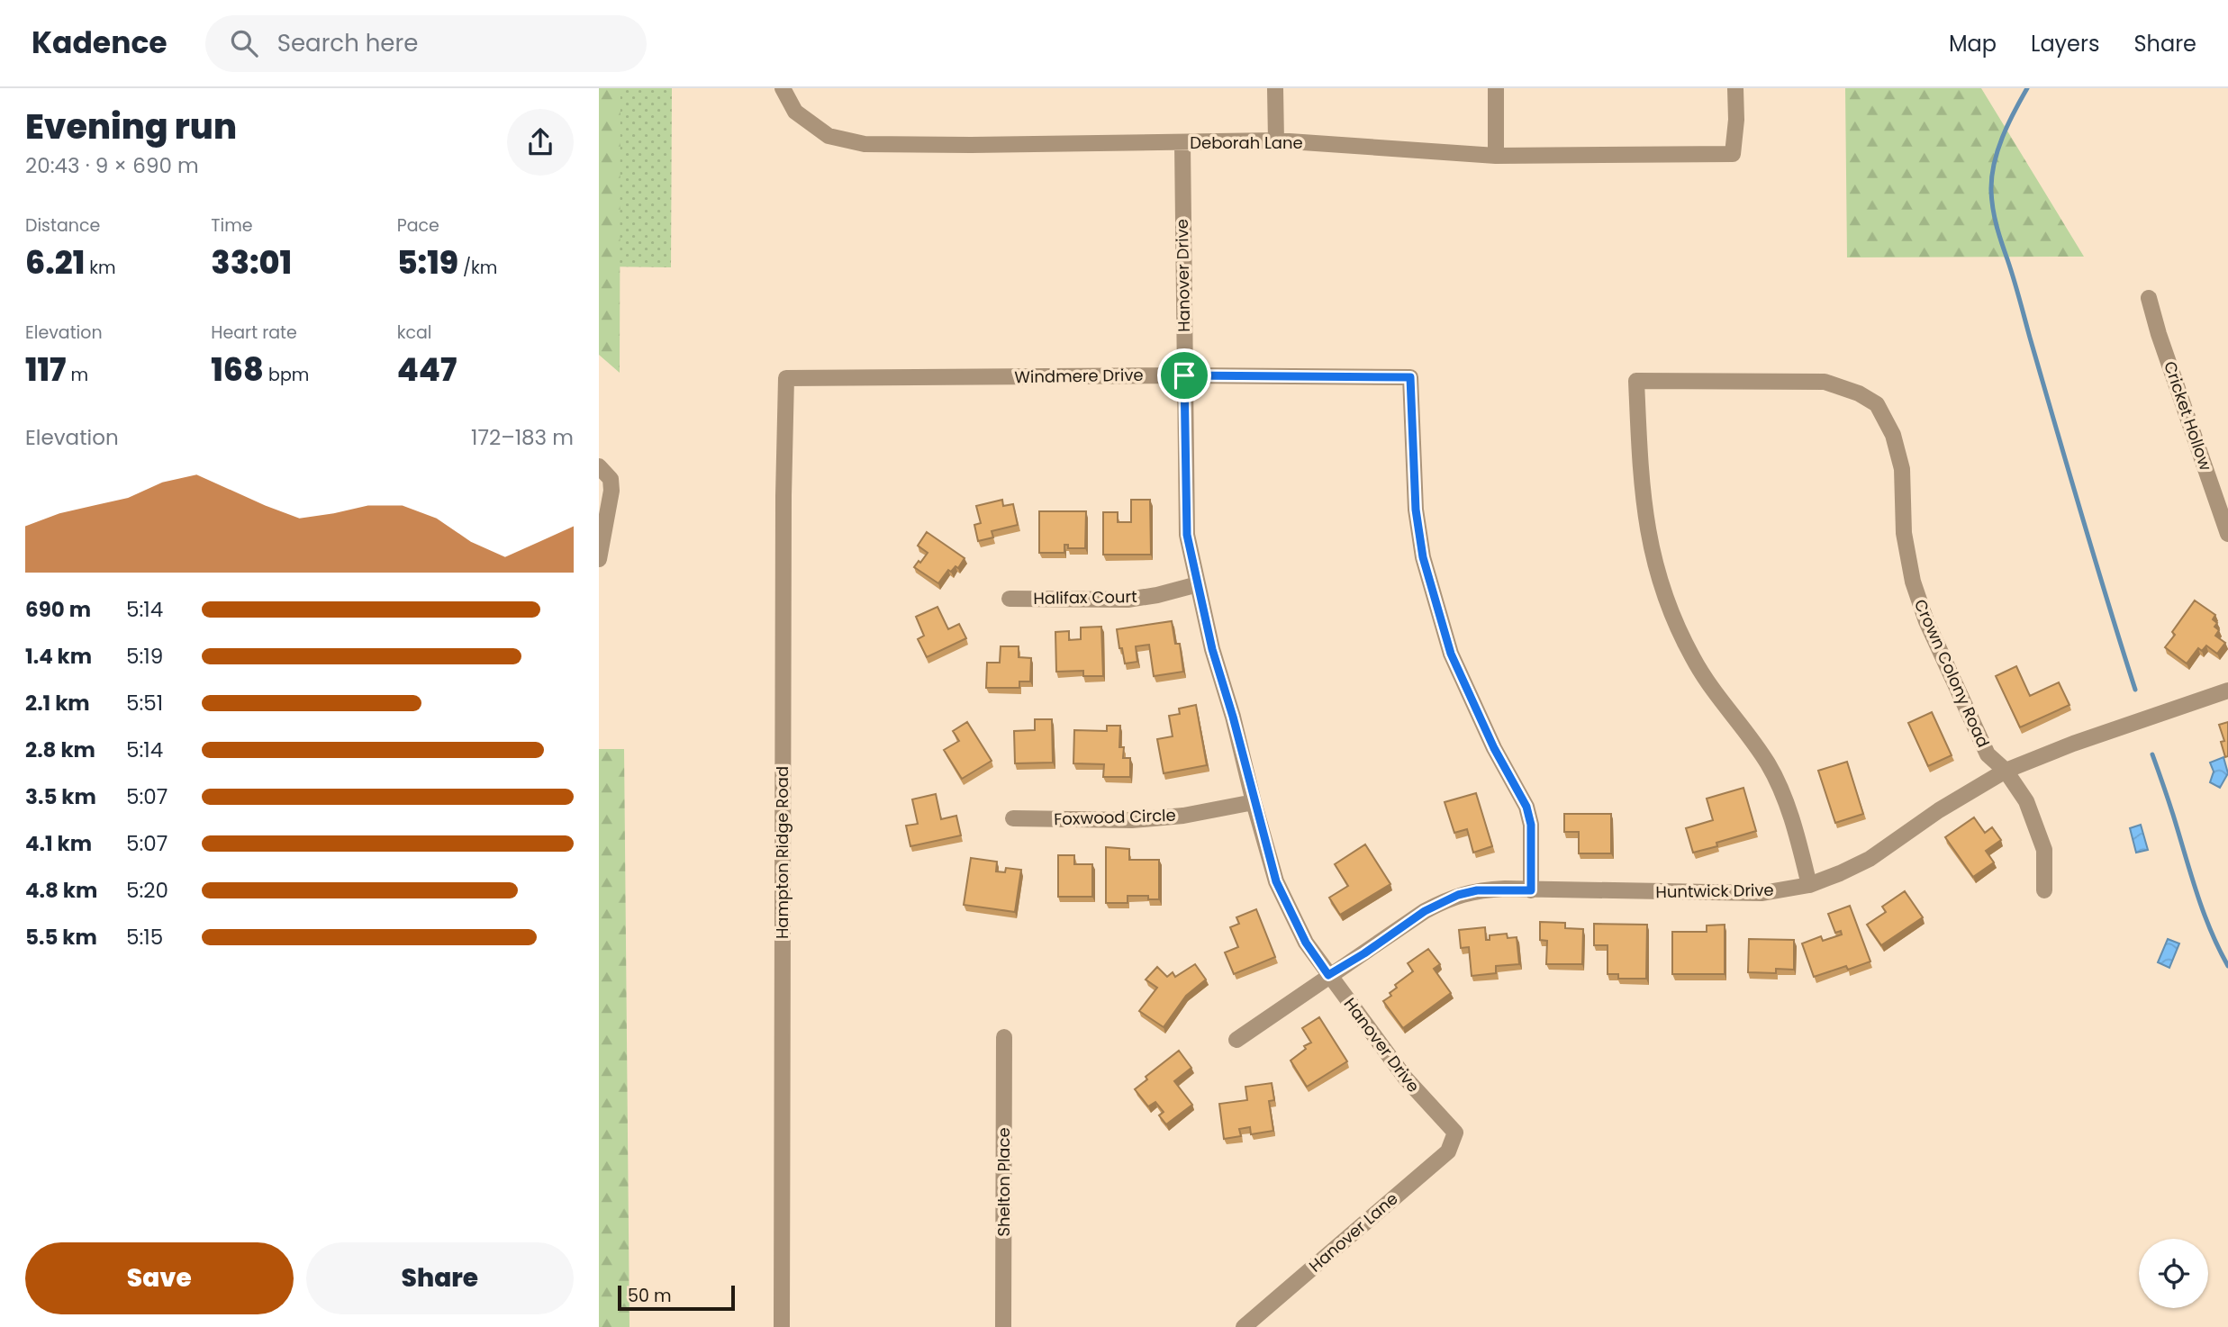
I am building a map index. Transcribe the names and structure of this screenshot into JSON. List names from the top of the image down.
{
  "streets": {
    "street": [
      "Deborah Lane",
      "Hanover Drive",
      "Windmere Drive",
      "Cricket Hollow",
      "Halifax Court",
      "Crown Colony Road",
      "Foxwood Circle",
      "Hampton Ridge Road",
      "Huntwick Drive",
      "Shelton Place",
      "Hanover Lane"
    ]
  },
  "crossings": [
    ["Deborah Lane", "Hanover Drive"],
    ["Hanover Drive", "Windmere Drive"],
    ["Hanover Drive", "Halifax Court"],
    ["Hanover Drive", "Foxwood Circle"],
    ["Hanover Drive", "Huntwick Drive"],
    ["Hanover Drive", "Hanover Lane"],
    ["Windmere Drive", "Hampton Ridge Road"],
    ["Windmere Drive", "Huntwick Drive"],
    ["Crown Colony Road", "Huntwick Drive"]
  ],
  "scale_bar": "50 m",
  "page": {
    "header": "Kadence",
    "search": "Search here",
    "nav": ["Map", "Layers", "Share"],
    "heading": ["Evening run", "20:43 · 9 × 690 m"],
    "stats": [
      ["Distance", "6.21 km"],
      ["Time", "33:01"],
      ["Pace", "5:19 /km"],
      ["Elevation", "117 m"],
      ["Heart rate", "168 bpm"],
      ["kcal", "447"]
    ],
    "chart": ["Elevation", "172–183 m"],
    "list": [
      {
        "name": "690 m",
        "note": "5:14"
      },
      {
        "name": "1.4 km",
        "note": "5:19"
      },
      {
        "name": "2.1 km",
        "note": "5:51"
      },
      {
        "name": "2.8 km",
        "note": "5:14"
      },
      {
        "name": "3.5 km",
        "note": "5:07"
      },
      {
        "name": "4.1 km",
        "note": "5:07"
      },
      {
        "name": "4.8 km",
        "note": "5:20"
      },
      {
        "name": "5.5 km",
        "note": "5:15"
      }
    ],
    "buttons": ["Save", "Share"],
    "scale": "50 m"
  }
}
